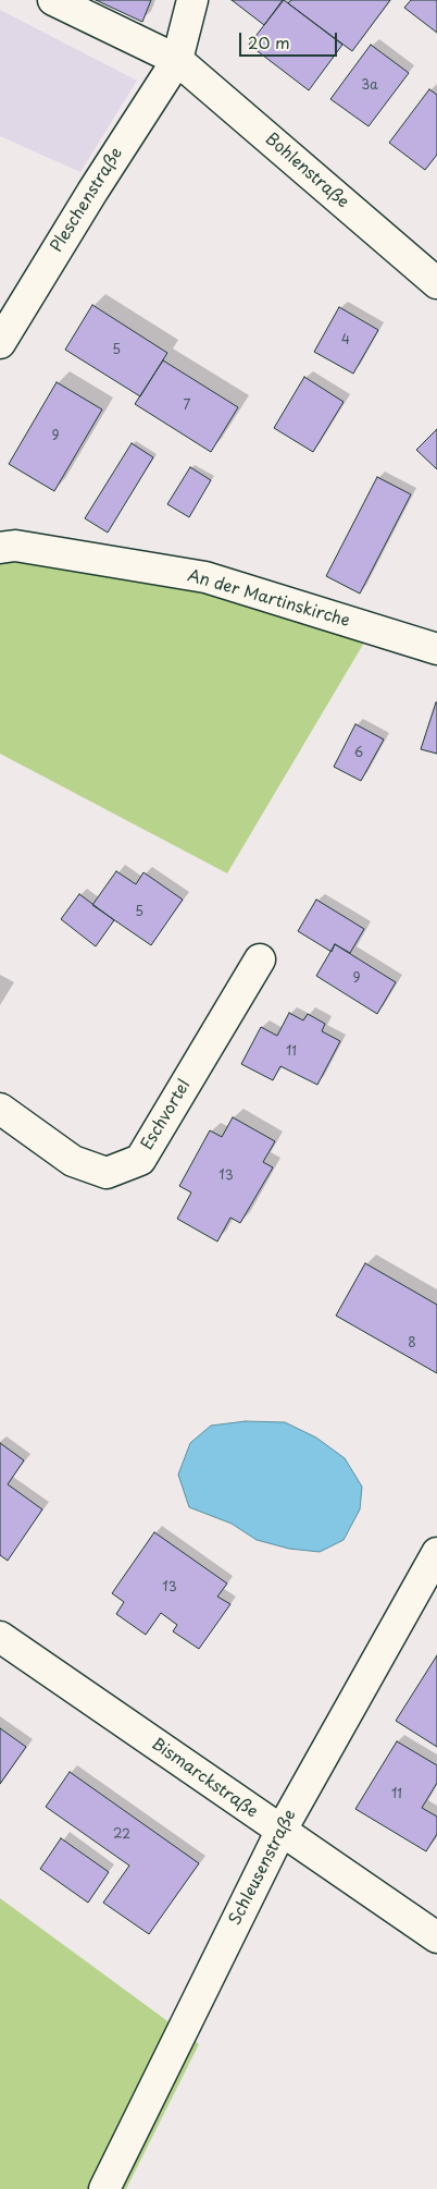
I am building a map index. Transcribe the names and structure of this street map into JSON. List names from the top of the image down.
{
  "streets": {
    "street": [
      "Bohlenstraße",
      "Pleschenstraße",
      "An der Martinskirche",
      "Eschvortel",
      "Bismarckstraße",
      "Schleusenstraße"
    ]
  },
  "crossings": [
    ["Bohlenstraße", "Pleschenstraße"],
    ["Bismarckstraße", "Schleusenstraße"]
  ],
  "house_numbers": [
    "3a",
    "4",
    "5",
    "7",
    "9",
    "6",
    "5",
    "9",
    "11",
    "13",
    "8",
    "13",
    "11",
    "22"
  ],
  "scale_bar": "20 m"
}
